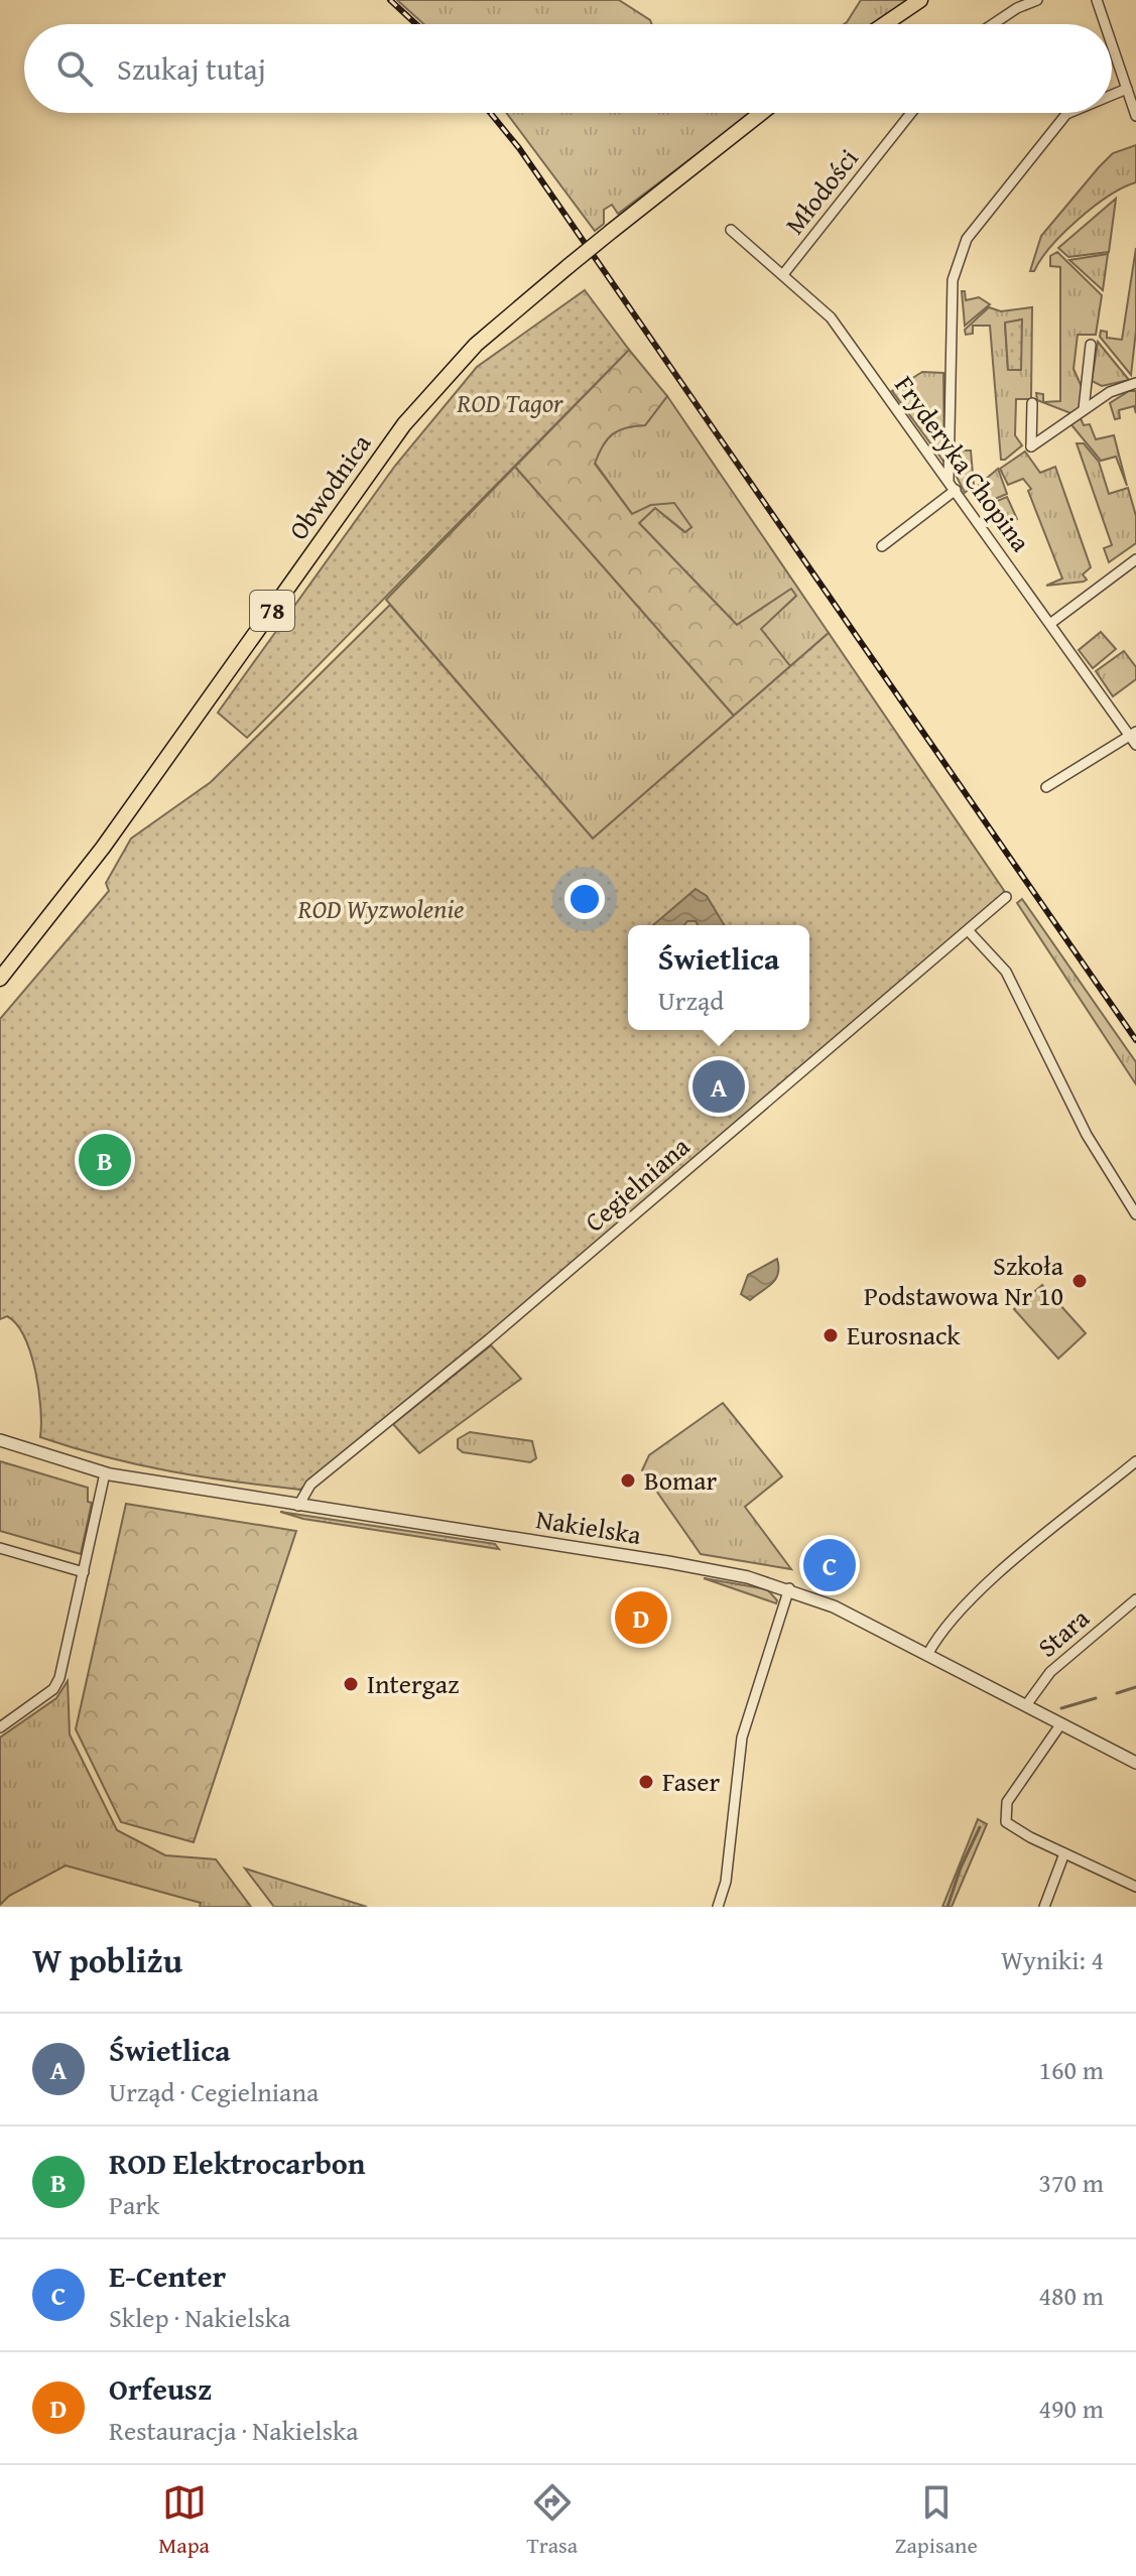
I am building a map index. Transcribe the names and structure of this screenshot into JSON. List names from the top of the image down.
{
  "streets": {
    "main road": ["Obwodnica", "78"],
    "street": [
      "Młodości",
      "Fryderyka Chopina",
      "Cegielniana",
      "Nakielska",
      "Stara"
    ]
  },
  "crossings": [
    ["Młodości", "Fryderyka Chopina"],
    ["Cegielniana", "Nakielska"],
    ["Nakielska", "Stara"]
  ],
  "parks": ["ROD Tagor", "ROD Wyzwolenie"],
  "places": [
    "Szkoła Podstawowa Nr 10",
    "Eurosnack",
    "Bomar",
    "Intergaz",
    "Faser"
  ],
  "page": {
    "search": "Szukaj tutaj",
    "popup": ["Świetlica", "Urząd"],
    "pins": [
      "A",
      "B",
      "C",
      "D"
    ],
    "heading": ["W pobliżu", "Wyniki: 4"],
    "list": [
      {
        "mark": "A",
        "name": "Świetlica",
        "note": "Urząd · Cegielniana",
        "value": "160 m"
      },
      {
        "mark": "B",
        "name": "ROD Elektrocarbon",
        "note": "Park",
        "value": "370 m"
      },
      {
        "mark": "C",
        "name": "E-Center",
        "note": "Sklep · Nakielska",
        "value": "480 m"
      },
      {
        "mark": "D",
        "name": "Orfeusz",
        "note": "Restauracja · Nakielska",
        "value": "490 m"
      }
    ],
    "nav": ["Mapa", "Trasa", "Zapisane"]
  }
}
